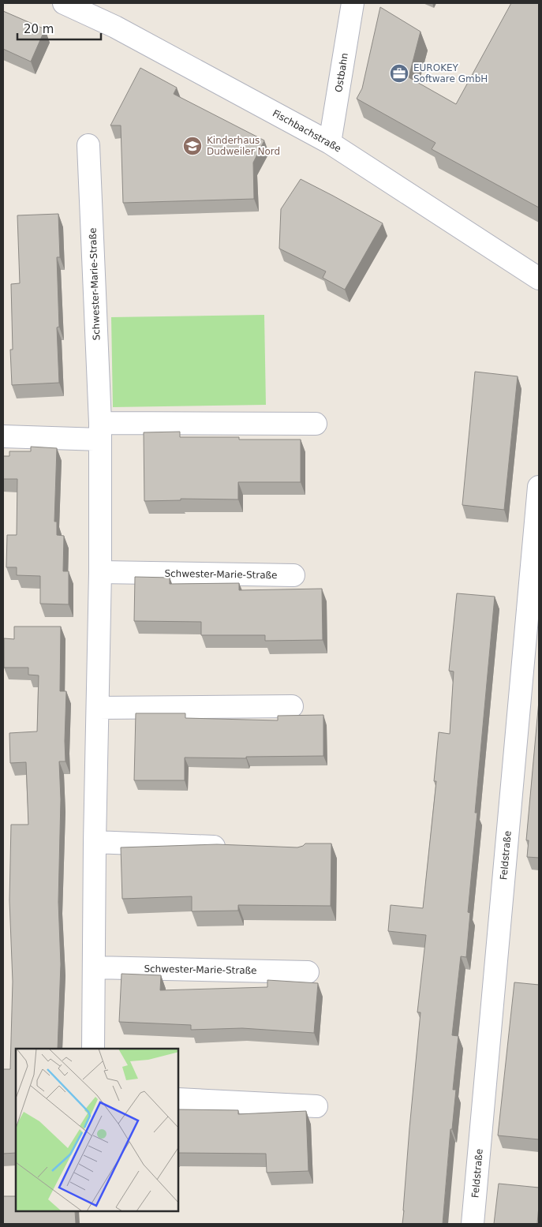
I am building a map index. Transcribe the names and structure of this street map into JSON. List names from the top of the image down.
{
  "streets": {
    "street": [
      "Ostbahn",
      "Fischbachstraße",
      "Schwester-Marie-Straße",
      "Feldstraße"
    ]
  },
  "crossings": [
    ["Ostbahn", "Fischbachstraße"]
  ],
  "places": {
    "office": ["EUROKEY Software GmbH"],
    "school or university": ["Kinderhaus Dudweiler Nord"]
  },
  "scale_bar": "20 m"
}
